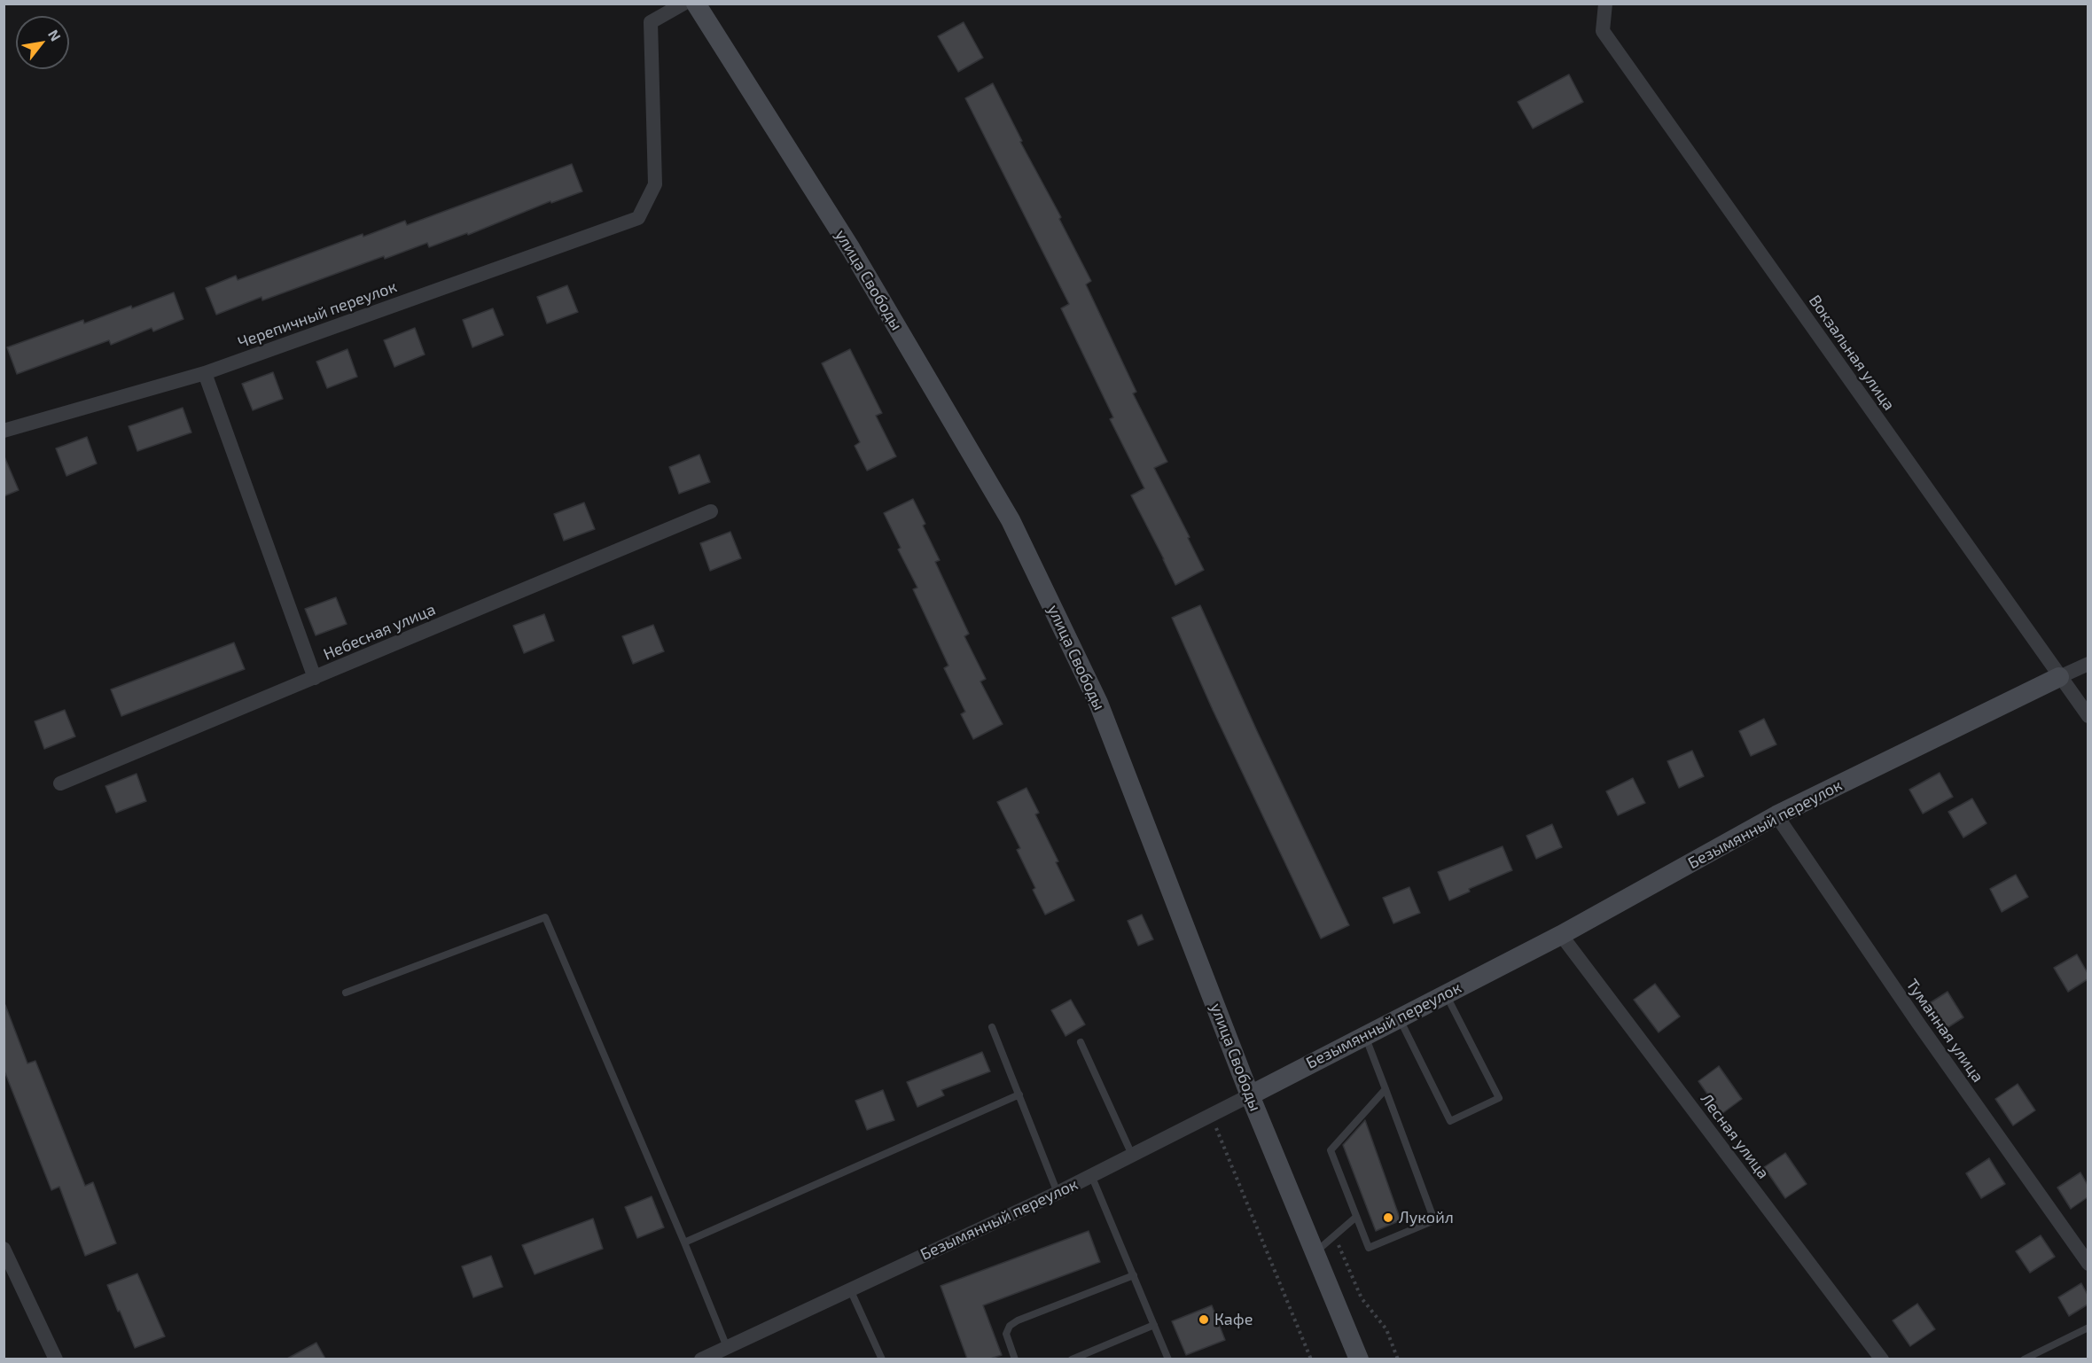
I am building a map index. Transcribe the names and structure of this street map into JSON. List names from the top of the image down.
{
  "streets": {
    "main road": ["улица Свободы", "Безымянный переулок"],
    "street": [
      "Черепичный переулок",
      "Вокзальная улица",
      "Небесная улица",
      "Туманная улица",
      "Лесная улица"
    ]
  },
  "crossings": [
    ["улица Свободы", "Безымянный переулок"],
    ["Вокзальная улица", "Безымянный переулок"],
    ["Безымянный переулок", "Туманная улица"],
    ["Безымянный переулок", "Лесная улица"]
  ],
  "places": ["Лукойл", "Кафе"],
  "north": "top right"
}
